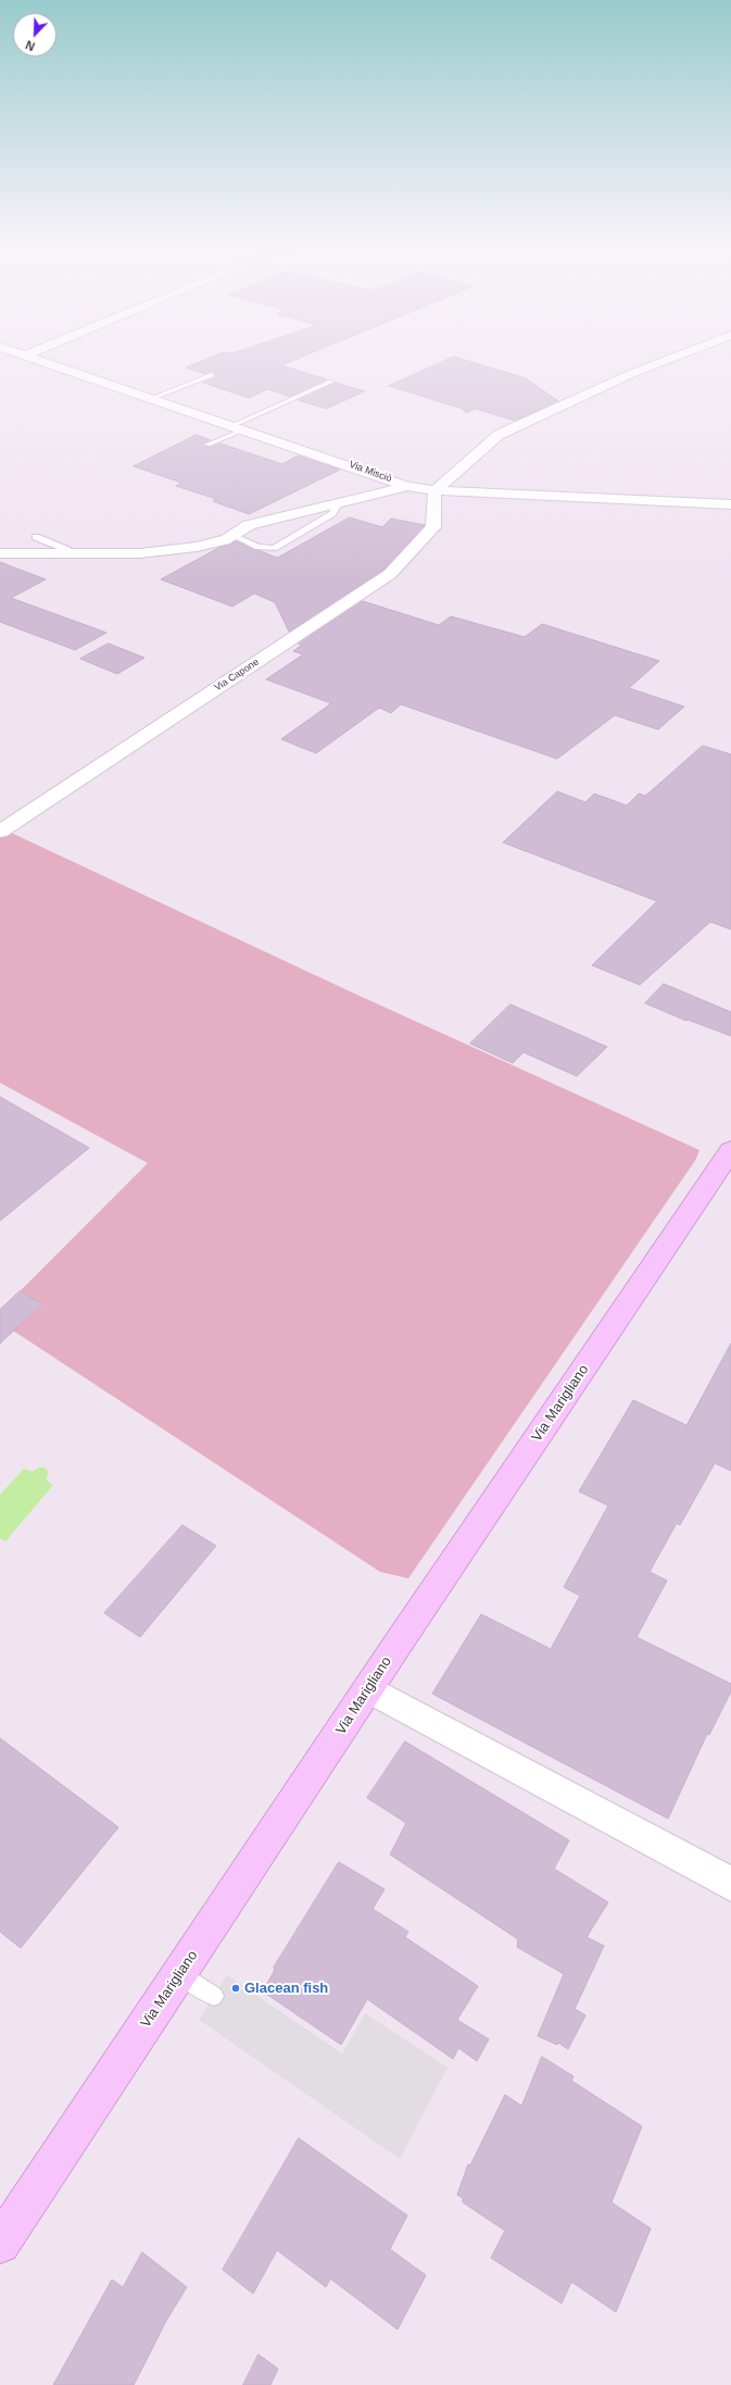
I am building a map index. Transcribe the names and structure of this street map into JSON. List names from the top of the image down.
{
  "streets": {
    "street": ["Via Misciò", "Via Capone", "Via Marigliano"]
  },
  "crossings": [
    ["Via Misciò", "Via Capone"]
  ],
  "places": ["Glacean fish"],
  "north": "bottom left"
}
